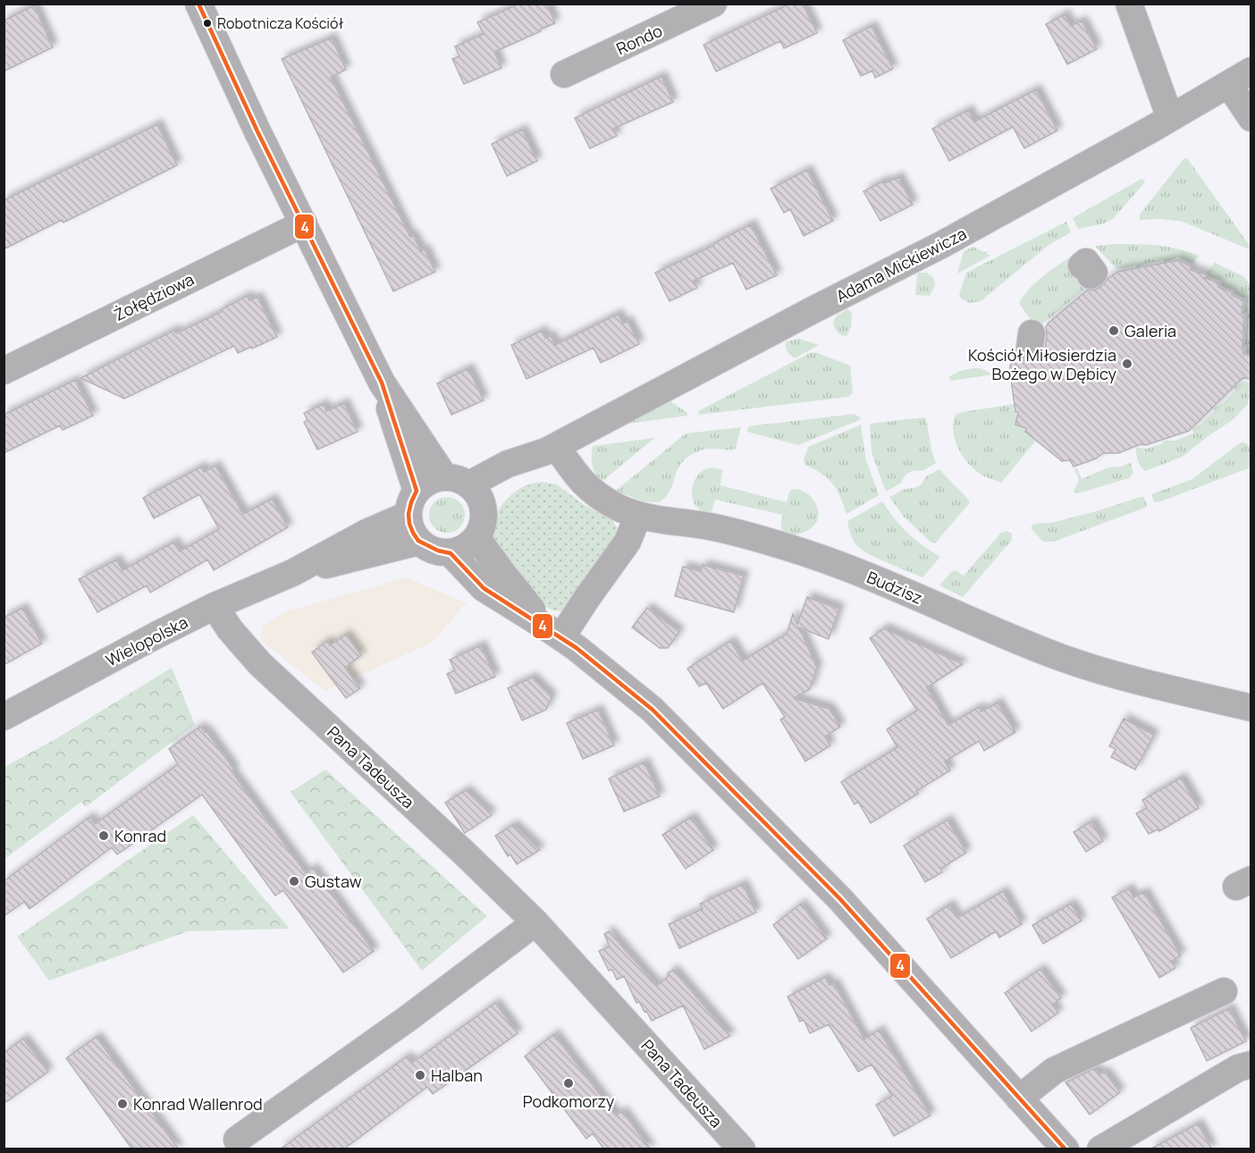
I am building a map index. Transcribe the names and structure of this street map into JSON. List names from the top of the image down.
{
  "streets": {
    "street": [
      "Rondo",
      "Adama Mickiewicza",
      "Żołędziowa",
      "Budzisz",
      "Wielopolska",
      "Pana Tadeusza"
    ]
  },
  "crossings": [
    ["Adama Mickiewicza", "Budzisz"],
    ["Adama Mickiewicza", "Wielopolska"],
    ["Wielopolska", "Pana Tadeusza"]
  ],
  "places": [
    "Robotnicza Kościół",
    "Galeria",
    "Kościół Miłosierdzia Bożego w Dębicy",
    "Konrad",
    "Gustaw",
    "Halban",
    "Podkomorzy",
    "Konrad Wallenrod"
  ],
  "lines": ["transit line 4"]
}
